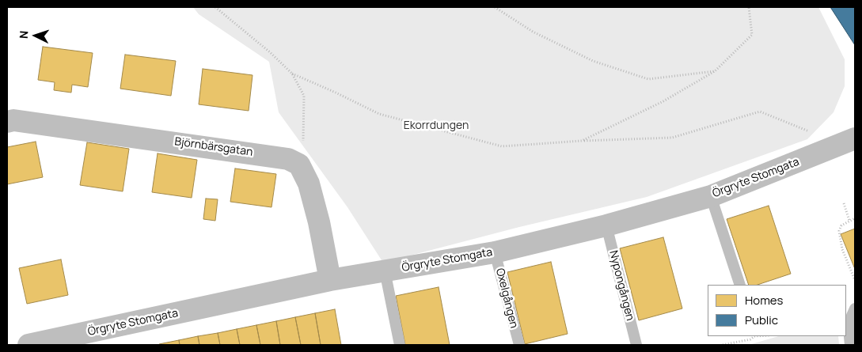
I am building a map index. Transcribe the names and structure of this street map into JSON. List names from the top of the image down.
{
  "streets": {
    "street": ["Björnbärsgatan", "Örgryte Stomgata"],
    "lane": ["Nypongången", "Oxelgången"]
  },
  "crossings": [
    ["Björnbärsgatan", "Örgryte Stomgata"],
    ["Örgryte Stomgata", "Nypongången"],
    ["Örgryte Stomgata", "Oxelgången"]
  ],
  "parks": ["Ekorrdungen"],
  "legend": ["Homes", "Public"],
  "north": "left"
}
